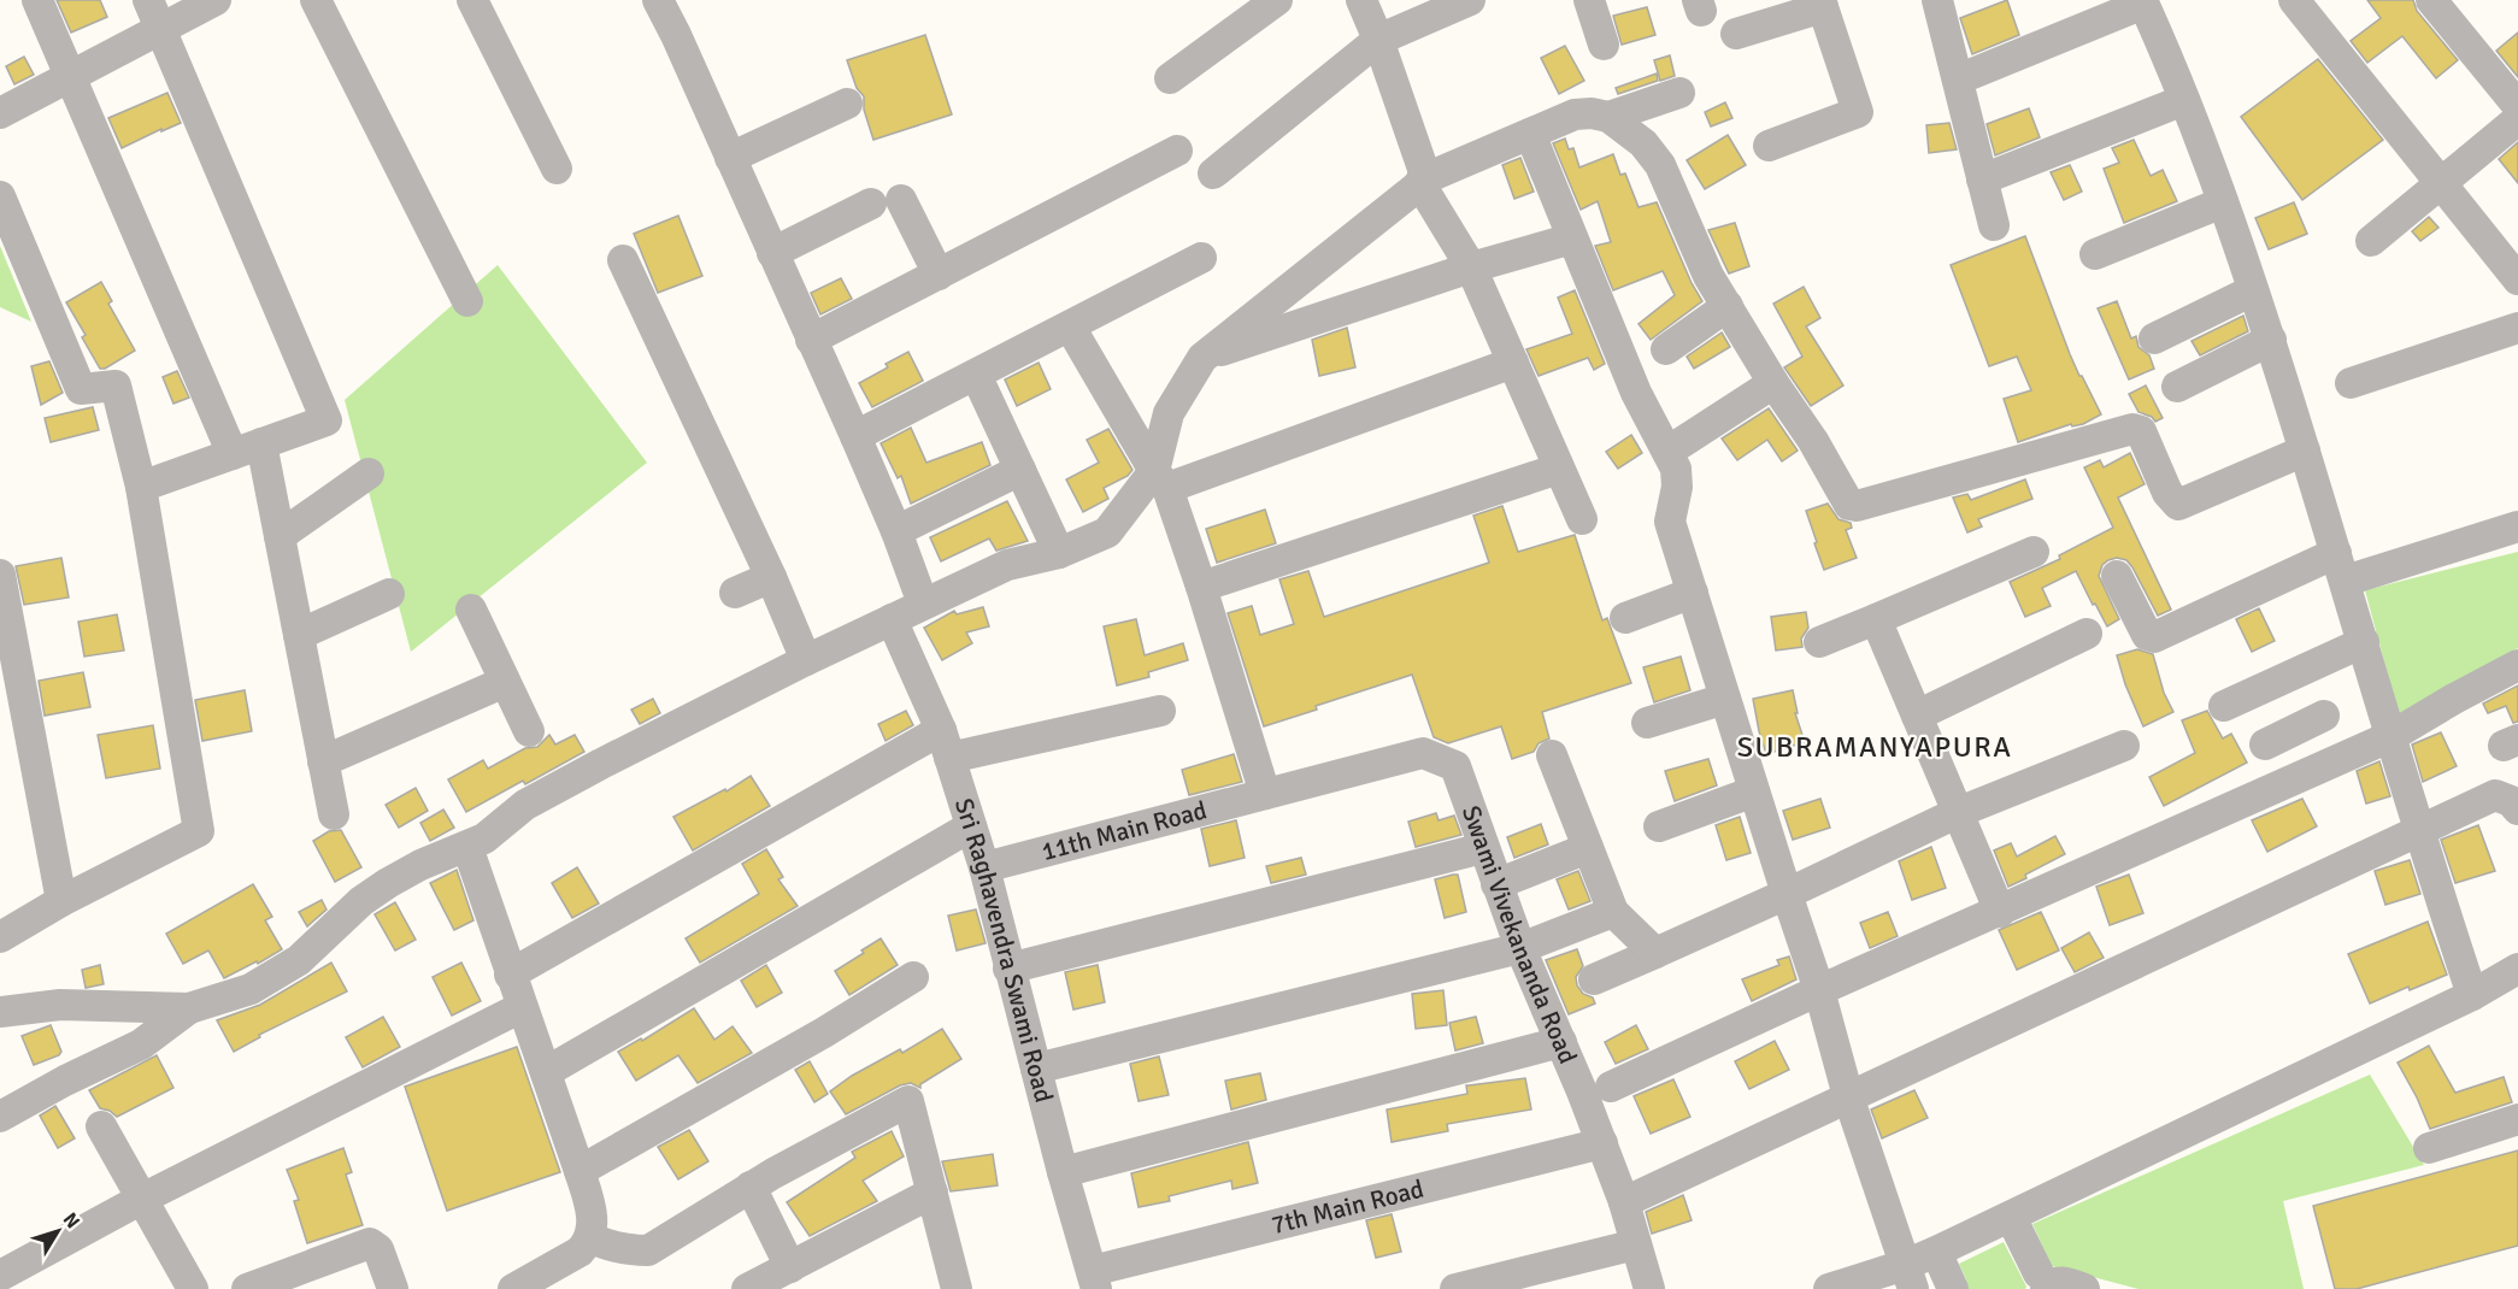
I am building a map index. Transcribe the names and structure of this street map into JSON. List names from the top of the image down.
{
  "streets": {
    "street": [
      "11th Main Road",
      "Swami Vivekananda Road",
      "Sri Raghavendra Swami Road",
      "7th Main Road"
    ]
  },
  "crossings": [
    ["11th Main Road", "Swami Vivekananda Road"],
    ["11th Main Road", "Sri Raghavendra Swami Road"],
    ["Swami Vivekananda Road", "7th Main Road"],
    ["Sri Raghavendra Swami Road", "7th Main Road"]
  ],
  "districts": ["SUBRAMANYAPURA"],
  "north": "top right"
}
